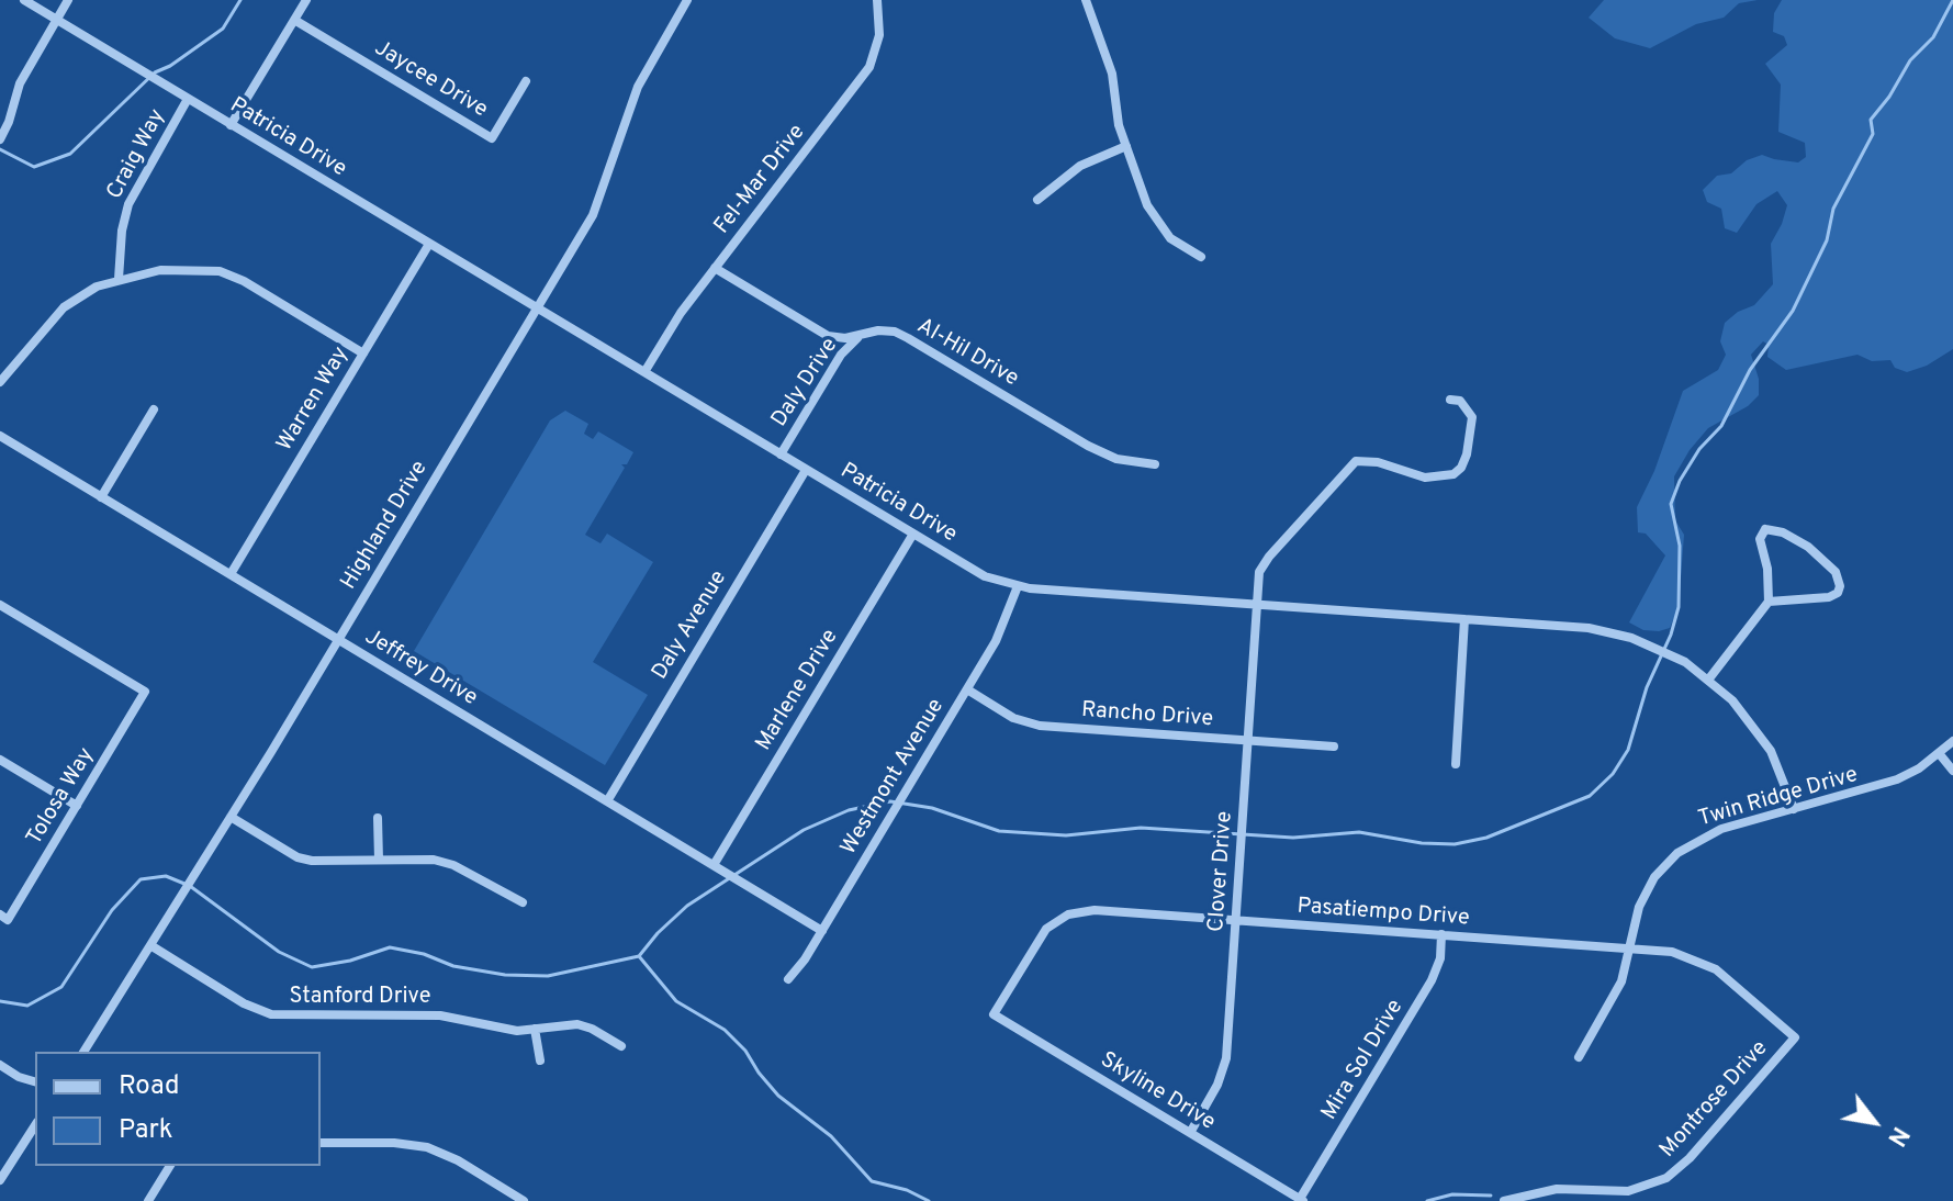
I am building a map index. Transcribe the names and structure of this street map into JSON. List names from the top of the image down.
{
  "streets": {
    "street": [
      "Jaycee Drive",
      "Patricia Drive",
      "Craig Way",
      "Fel-Mar Drive",
      "Al-Hil Drive",
      "Daly Drive",
      "Warren Way",
      "Highland Drive",
      "Daly Avenue",
      "Jeffrey Drive",
      "Marlene Drive",
      "Rancho Drive",
      "Westmont Avenue",
      "Tolosa Way",
      "Twin Ridge Drive",
      "Clover Drive",
      "Pasatiempo Drive",
      "Stanford Drive",
      "Mira Sol Drive",
      "Skyline Drive",
      "Montrose Drive"
    ]
  },
  "crossings": [
    ["Patricia Drive", "Craig Way"],
    ["Patricia Drive", "Fel-Mar Drive"],
    ["Patricia Drive", "Daly Drive"],
    ["Patricia Drive", "Warren Way"],
    ["Patricia Drive", "Highland Drive"],
    ["Patricia Drive", "Daly Avenue"],
    ["Patricia Drive", "Marlene Drive"],
    ["Patricia Drive", "Westmont Avenue"],
    ["Patricia Drive", "Twin Ridge Drive"],
    ["Patricia Drive", "Clover Drive"],
    ["Fel-Mar Drive", "Al-Hil Drive"],
    ["Al-Hil Drive", "Daly Drive"],
    ["Warren Way", "Jeffrey Drive"],
    ["Highland Drive", "Jeffrey Drive"],
    ["Highland Drive", "Stanford Drive"],
    ["Daly Avenue", "Jeffrey Drive"],
    ["Jeffrey Drive", "Marlene Drive"],
    ["Jeffrey Drive", "Westmont Avenue"],
    ["Rancho Drive", "Westmont Avenue"],
    ["Rancho Drive", "Clover Drive"],
    ["Twin Ridge Drive", "Pasatiempo Drive"],
    ["Clover Drive", "Pasatiempo Drive"],
    ["Clover Drive", "Skyline Drive"],
    ["Pasatiempo Drive", "Mira Sol Drive"],
    ["Pasatiempo Drive", "Skyline Drive"],
    ["Pasatiempo Drive", "Montrose Drive"],
    ["Mira Sol Drive", "Skyline Drive"]
  ],
  "legend": ["Road", "Park"],
  "north": "bottom right"
}
